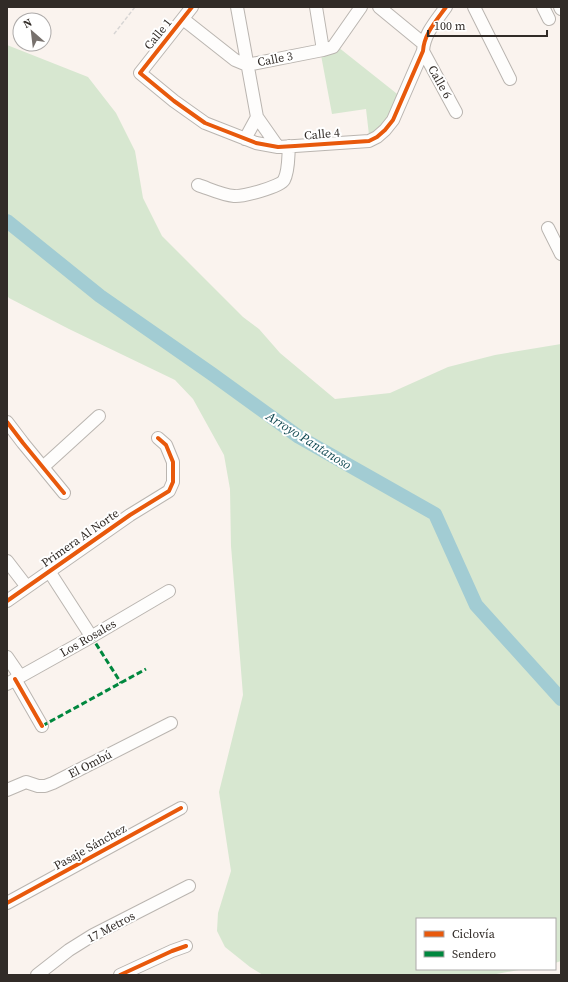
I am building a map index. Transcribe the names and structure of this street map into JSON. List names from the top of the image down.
{
  "streets": {
    "street": [
      "Calle 1",
      "Calle 3",
      "Calle 6",
      "Calle 4",
      "Primera Al Norte",
      "Los Rosales",
      "El Ombú",
      "Pasaje Sánchez",
      "17 Metros"
    ]
  },
  "crossings": [
    ["Calle 1", "Calle 3"],
    ["Calle 1", "Calle 4"],
    ["Calle 6", "Calle 4"]
  ],
  "water": ["Arroyo Pantanoso"],
  "legend": ["Ciclovía", "Sendero"],
  "scale_bar": "100 m",
  "north": "top left"
}
